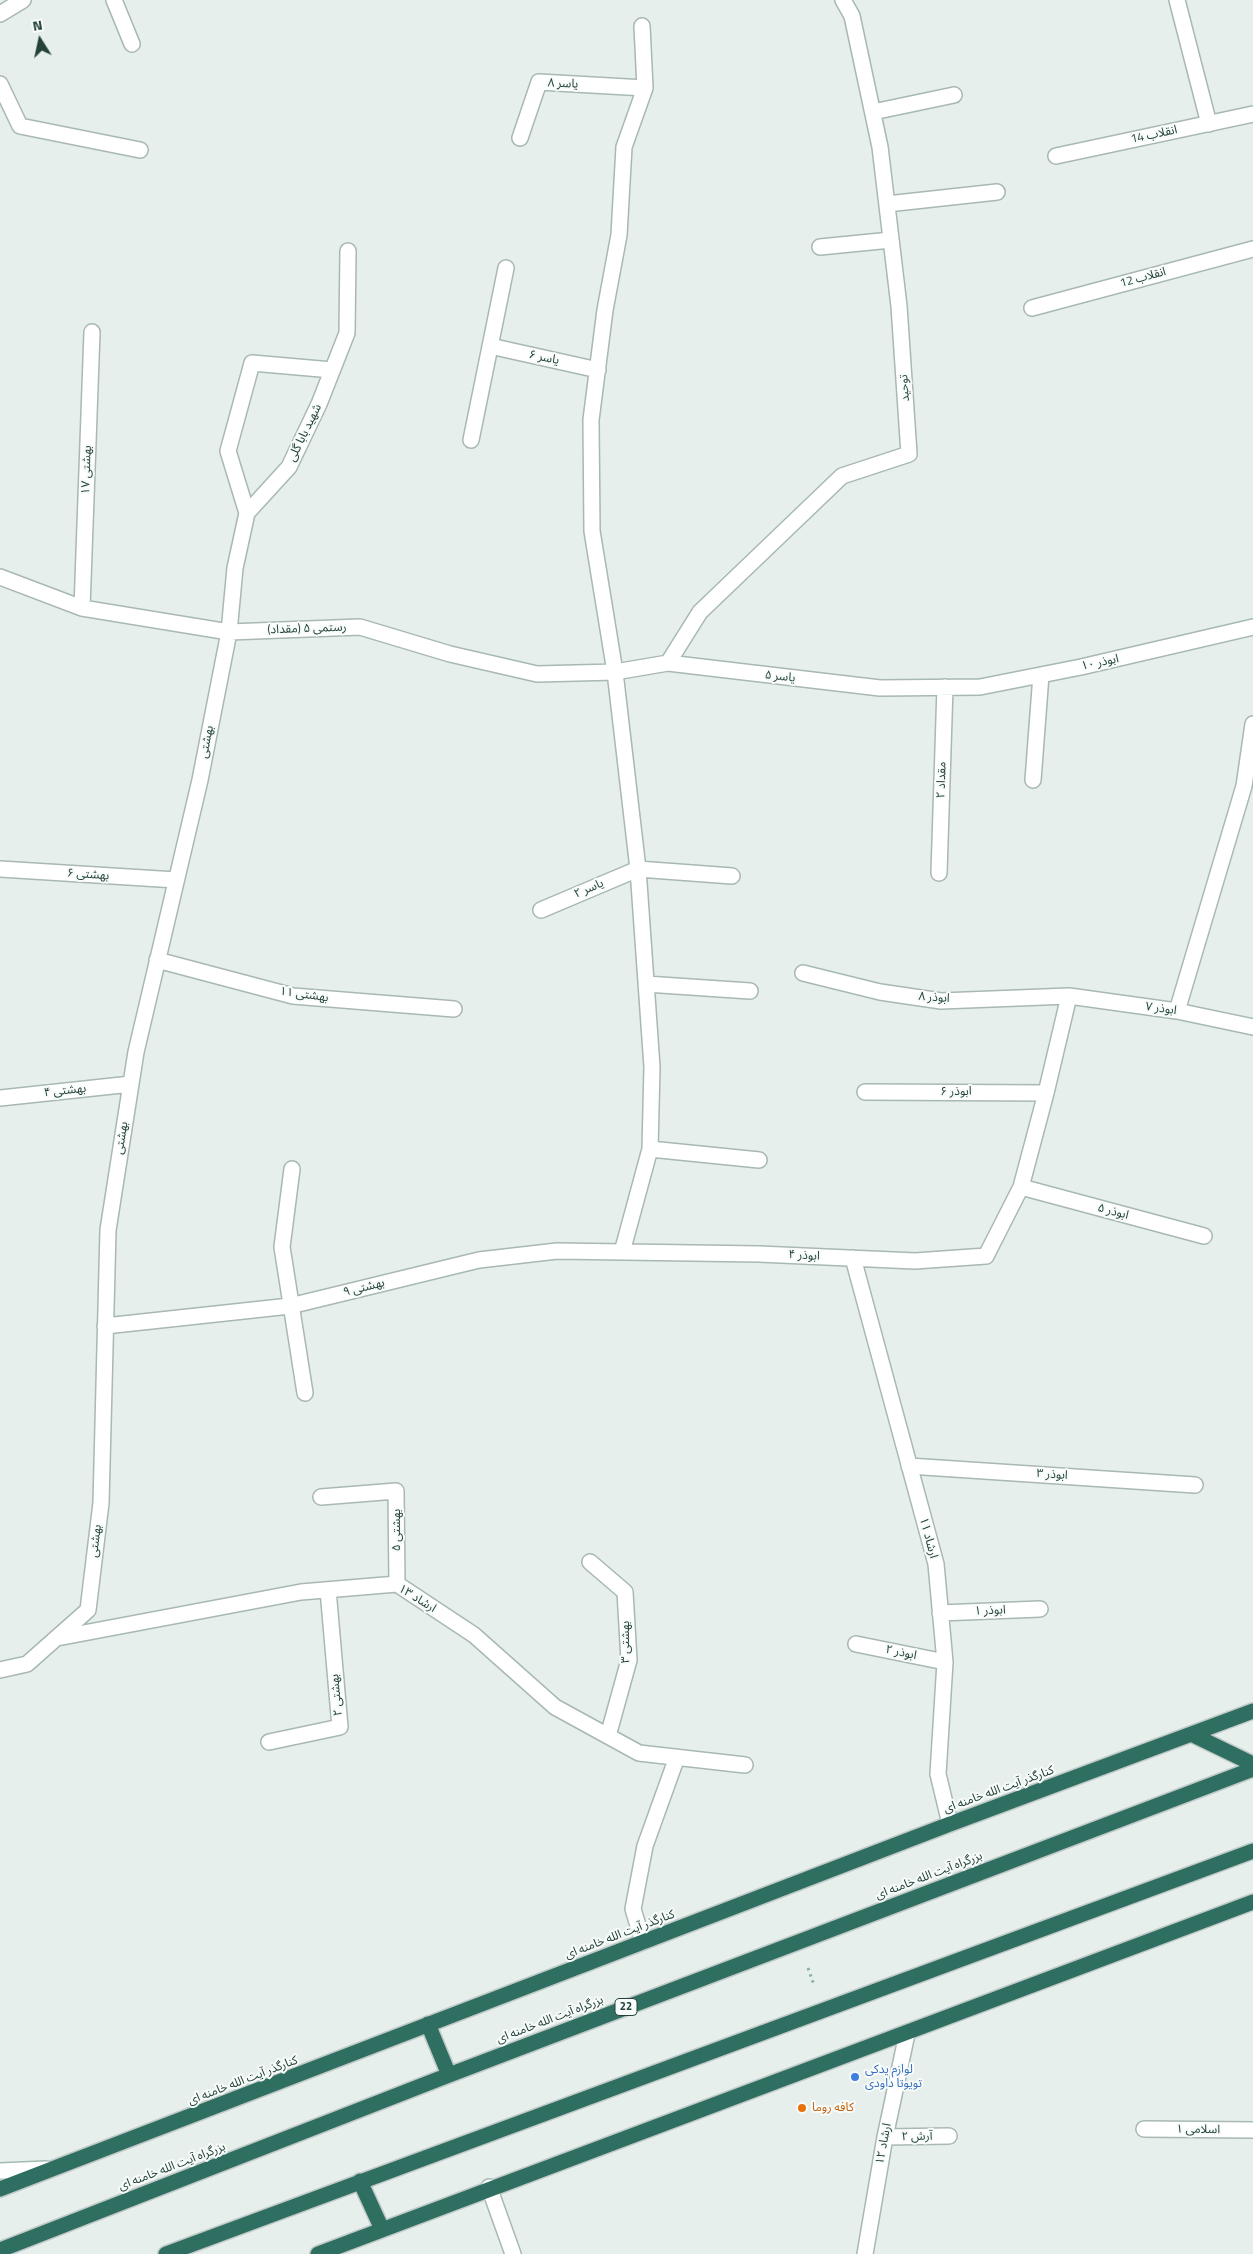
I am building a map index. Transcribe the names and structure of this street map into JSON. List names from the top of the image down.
{
  "streets": {
    "highway": ["کنارگذر آیت الله خامنه ای", "بزرگراه آیت الله خامنه ای", "22"],
    "street": [
      "یاسر ۸",
      "انقلاب 14",
      "انقلاب 12",
      "یاسر ۶",
      "توحید",
      "شهید بابا گلی",
      "بهشتی ۱۷",
      "رستمی ۵ (مقداد)",
      "ابوذر ۱۰",
      "یاسر ۵",
      "بهشتی",
      "مقداد ۲",
      "بهشتی ۶",
      "یاسر ۲",
      "بهشتی ۱۱",
      "ابوذر ۸",
      "ابوذر ۷",
      "بهشتی ۴",
      "ابوذر ۶",
      "ابوذر ۵",
      "ابوذر ۴",
      "بهشتی ۹",
      "ابوذر ۳",
      "بهشتی ۵",
      "ارشاد ۱۱",
      "ارشاد ۱۳",
      "ابوذر ۱",
      "بهشتی ۳",
      "ابوذر ۲",
      "بهشتی ۲",
      "اسلامی ۱",
      "آرش ۲",
      "ارشاد ۱۲"
    ]
  },
  "crossings": [
    ["توحید", "یاسر ۵"],
    ["بهشتی ۱۷", "رستمی ۵ (مقداد)"],
    ["رستمی ۵ (مقداد)", "یاسر ۵"],
    ["رستمی ۵ (مقداد)", "بهشتی"],
    ["ابوذر ۱۰", "یاسر ۵"],
    ["ابوذر ۱۰", "مقداد ۲"],
    ["یاسر ۵", "مقداد ۲"],
    ["بهشتی", "بهشتی ۶"],
    ["بهشتی", "بهشتی ۱۱"],
    ["بهشتی", "بهشتی ۴"],
    ["بهشتی", "بهشتی ۹"],
    ["بهشتی", "ارشاد ۱۳"],
    ["ابوذر ۸", "ابوذر ۷"],
    ["ابوذر ۵", "ابوذر ۴"],
    ["ابوذر ۴", "بهشتی ۹"],
    ["ابوذر ۴", "ارشاد ۱۱"],
    ["ابوذر ۳", "ارشاد ۱۱"],
    ["بهشتی ۵", "ارشاد ۱۳"],
    ["ارشاد ۱۱", "ابوذر ۱"],
    ["ارشاد ۱۱", "ابوذر ۲"],
    ["ارشاد ۱۱", "کنارگذر آیت الله خامنه ای"],
    ["ارشاد ۱۳", "بهشتی ۳"],
    ["ارشاد ۱۳", "بهشتی ۲"],
    ["آرش ۲", "ارشاد ۱۲"]
  ],
  "places": ["لوازم یدکی تویوتا داودی", "کافه روما"],
  "north": "top"
}
